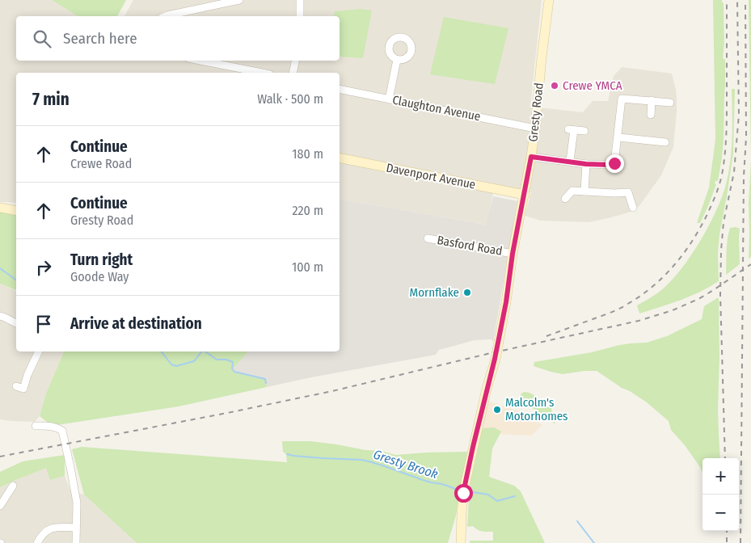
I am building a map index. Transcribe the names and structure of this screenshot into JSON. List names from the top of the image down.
{
  "streets": {
    "main road": ["Gresty Road", "Davenport Avenue"],
    "street": ["Claughton Avenue", "Basford Road"]
  },
  "crossings": [
    ["Claughton Avenue", "Gresty Road"],
    ["Gresty Road", "Davenport Avenue"],
    ["Gresty Road", "Basford Road"]
  ],
  "water": ["Gresty Brook"],
  "places": ["Crewe YMCA", "Mornflake", "Malcolm's Motorhomes"],
  "page": {
    "search": "Search here",
    "heading": ["7 min", "Walk · 500 m"],
    "list": [
      ["Continue", "Crewe Road", "180 m"],
      ["Continue", "Gresty Road", "220 m"],
      ["Turn right", "Goode Way", "100 m"],
      "Arrive at destination"
    ],
    "map_buttons": ["+", "−"]
  }
}
